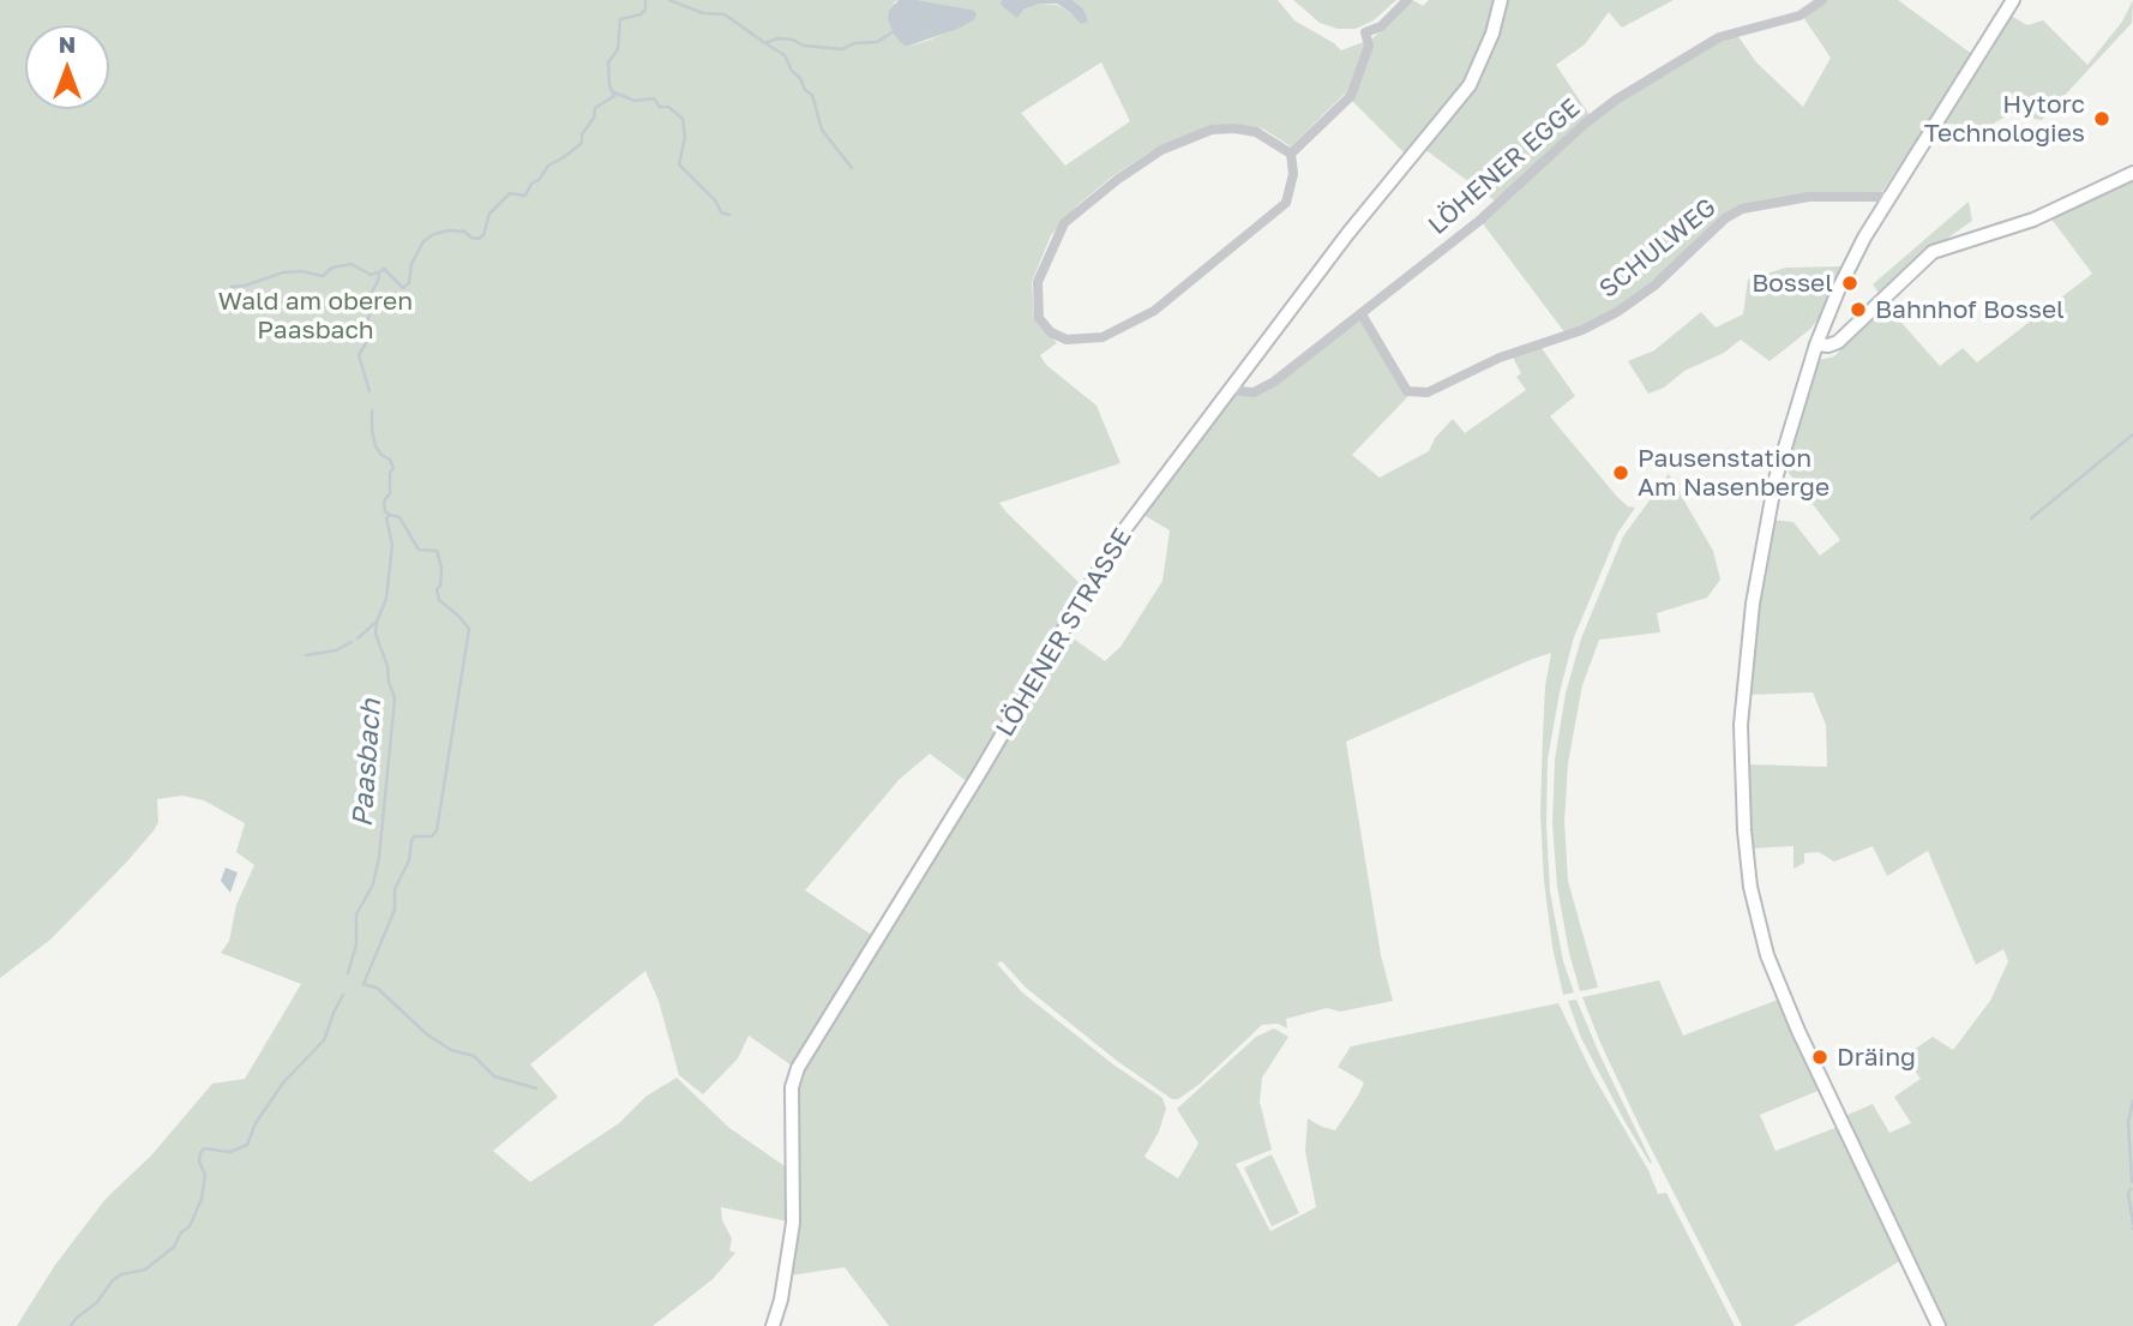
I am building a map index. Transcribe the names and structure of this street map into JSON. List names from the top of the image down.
{
  "streets": {
    "street": ["LÖHENER EGGE", "SCHULWEG", "LÖHENER STRASSE"]
  },
  "crossings": [
    ["LÖHENER EGGE", "SCHULWEG"],
    ["LÖHENER EGGE", "LÖHENER STRASSE"]
  ],
  "water": ["Paasbach"],
  "parks": ["Wald am oberen Paasbach"],
  "places": [
    "Hytorc Technologies",
    "Bossel",
    "Bahnhof Bossel",
    "Pausenstation Am Nasenberge",
    "Dräing"
  ],
  "north": "top"
}
